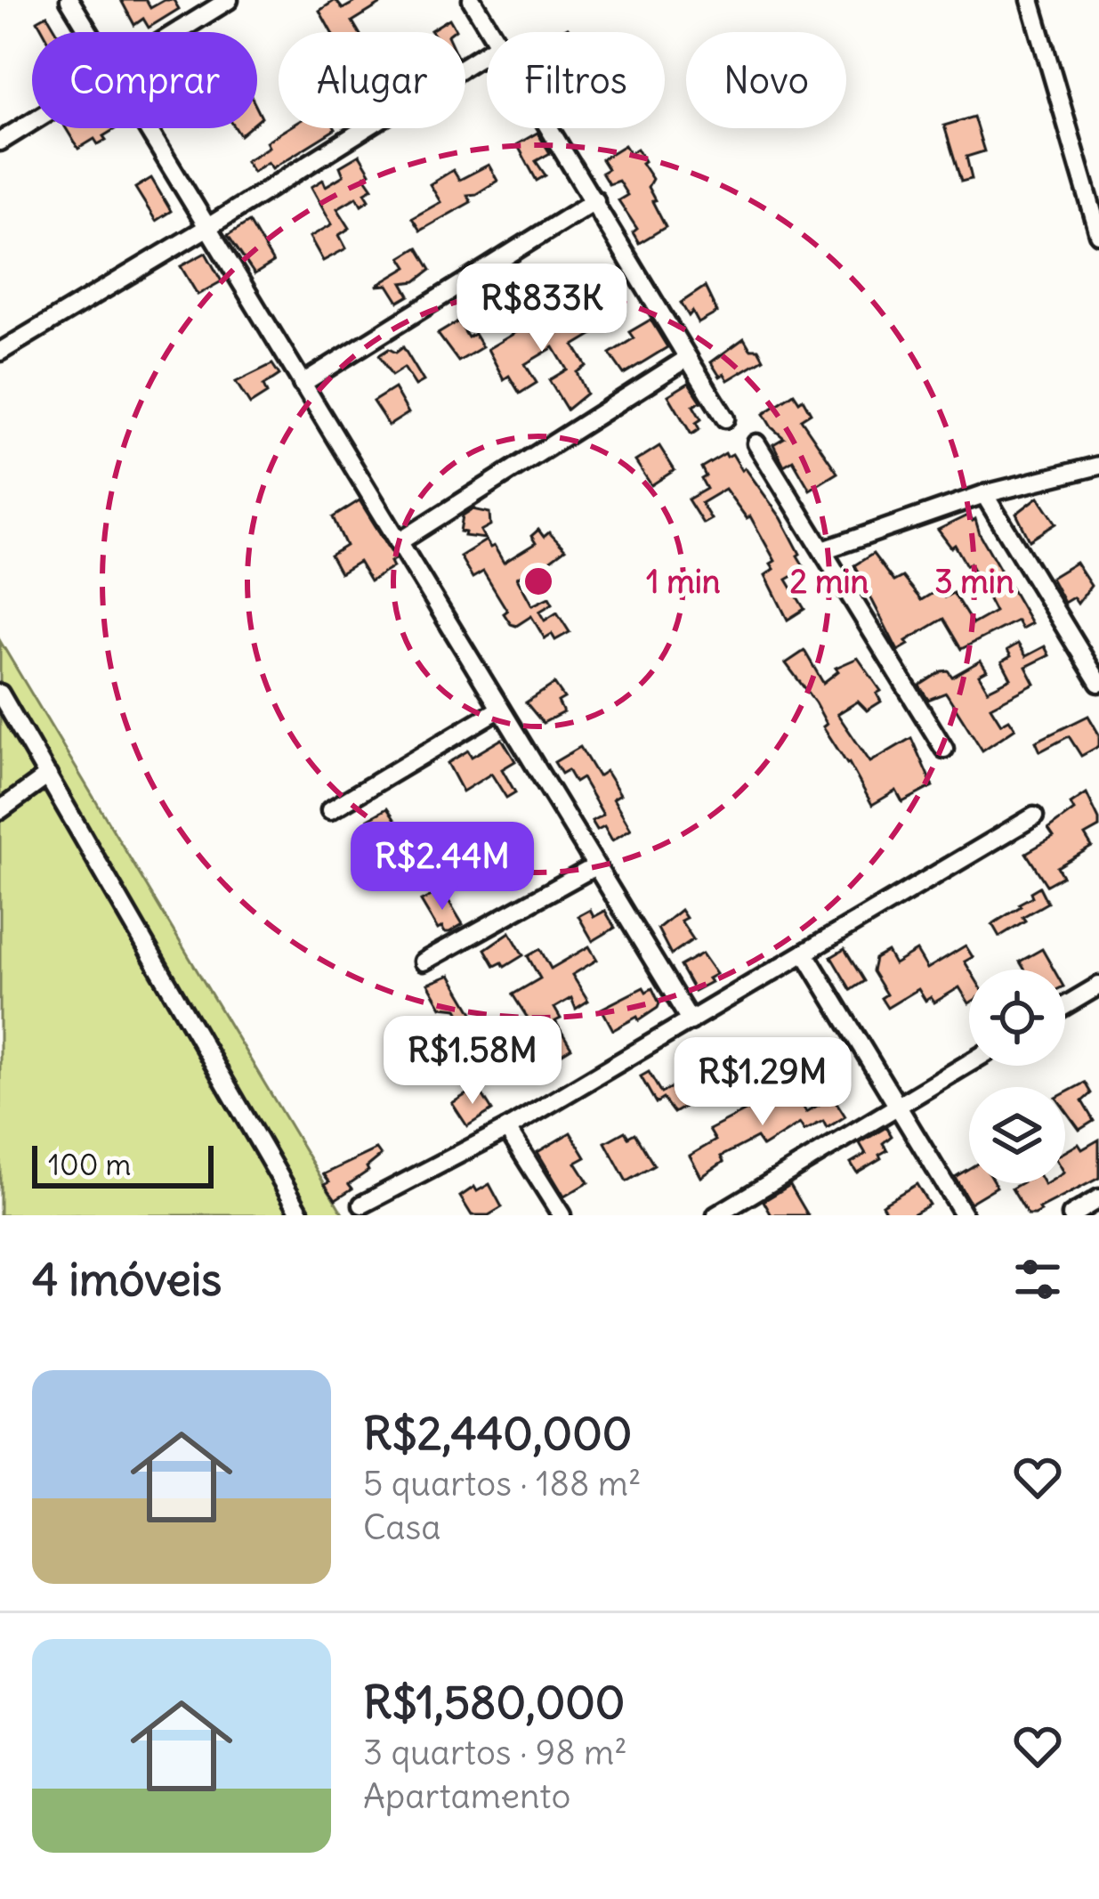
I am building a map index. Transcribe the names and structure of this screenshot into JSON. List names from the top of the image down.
{
  "scale_bar": "100 m",
  "page": {
    "chip": [
      "Comprar",
      "Alugar",
      "Filtros",
      "Novo"
    ],
    "price": [
      "R$833K",
      "R$2.44M",
      "R$1.58M",
      "R$1.29M"
    ],
    "scale": "100 m",
    "heading": "4 imóveis",
    "list": [
      {
        "name": "R$2,440,000",
        "note": "5 quartos · 188 m² · Casa"
      },
      {
        "name": "R$1,580,000",
        "note": "3 quartos · 98 m² · Apartamento"
      }
    ]
  },
  "rings": ["1 min", "2 min", "3 min"]
}
